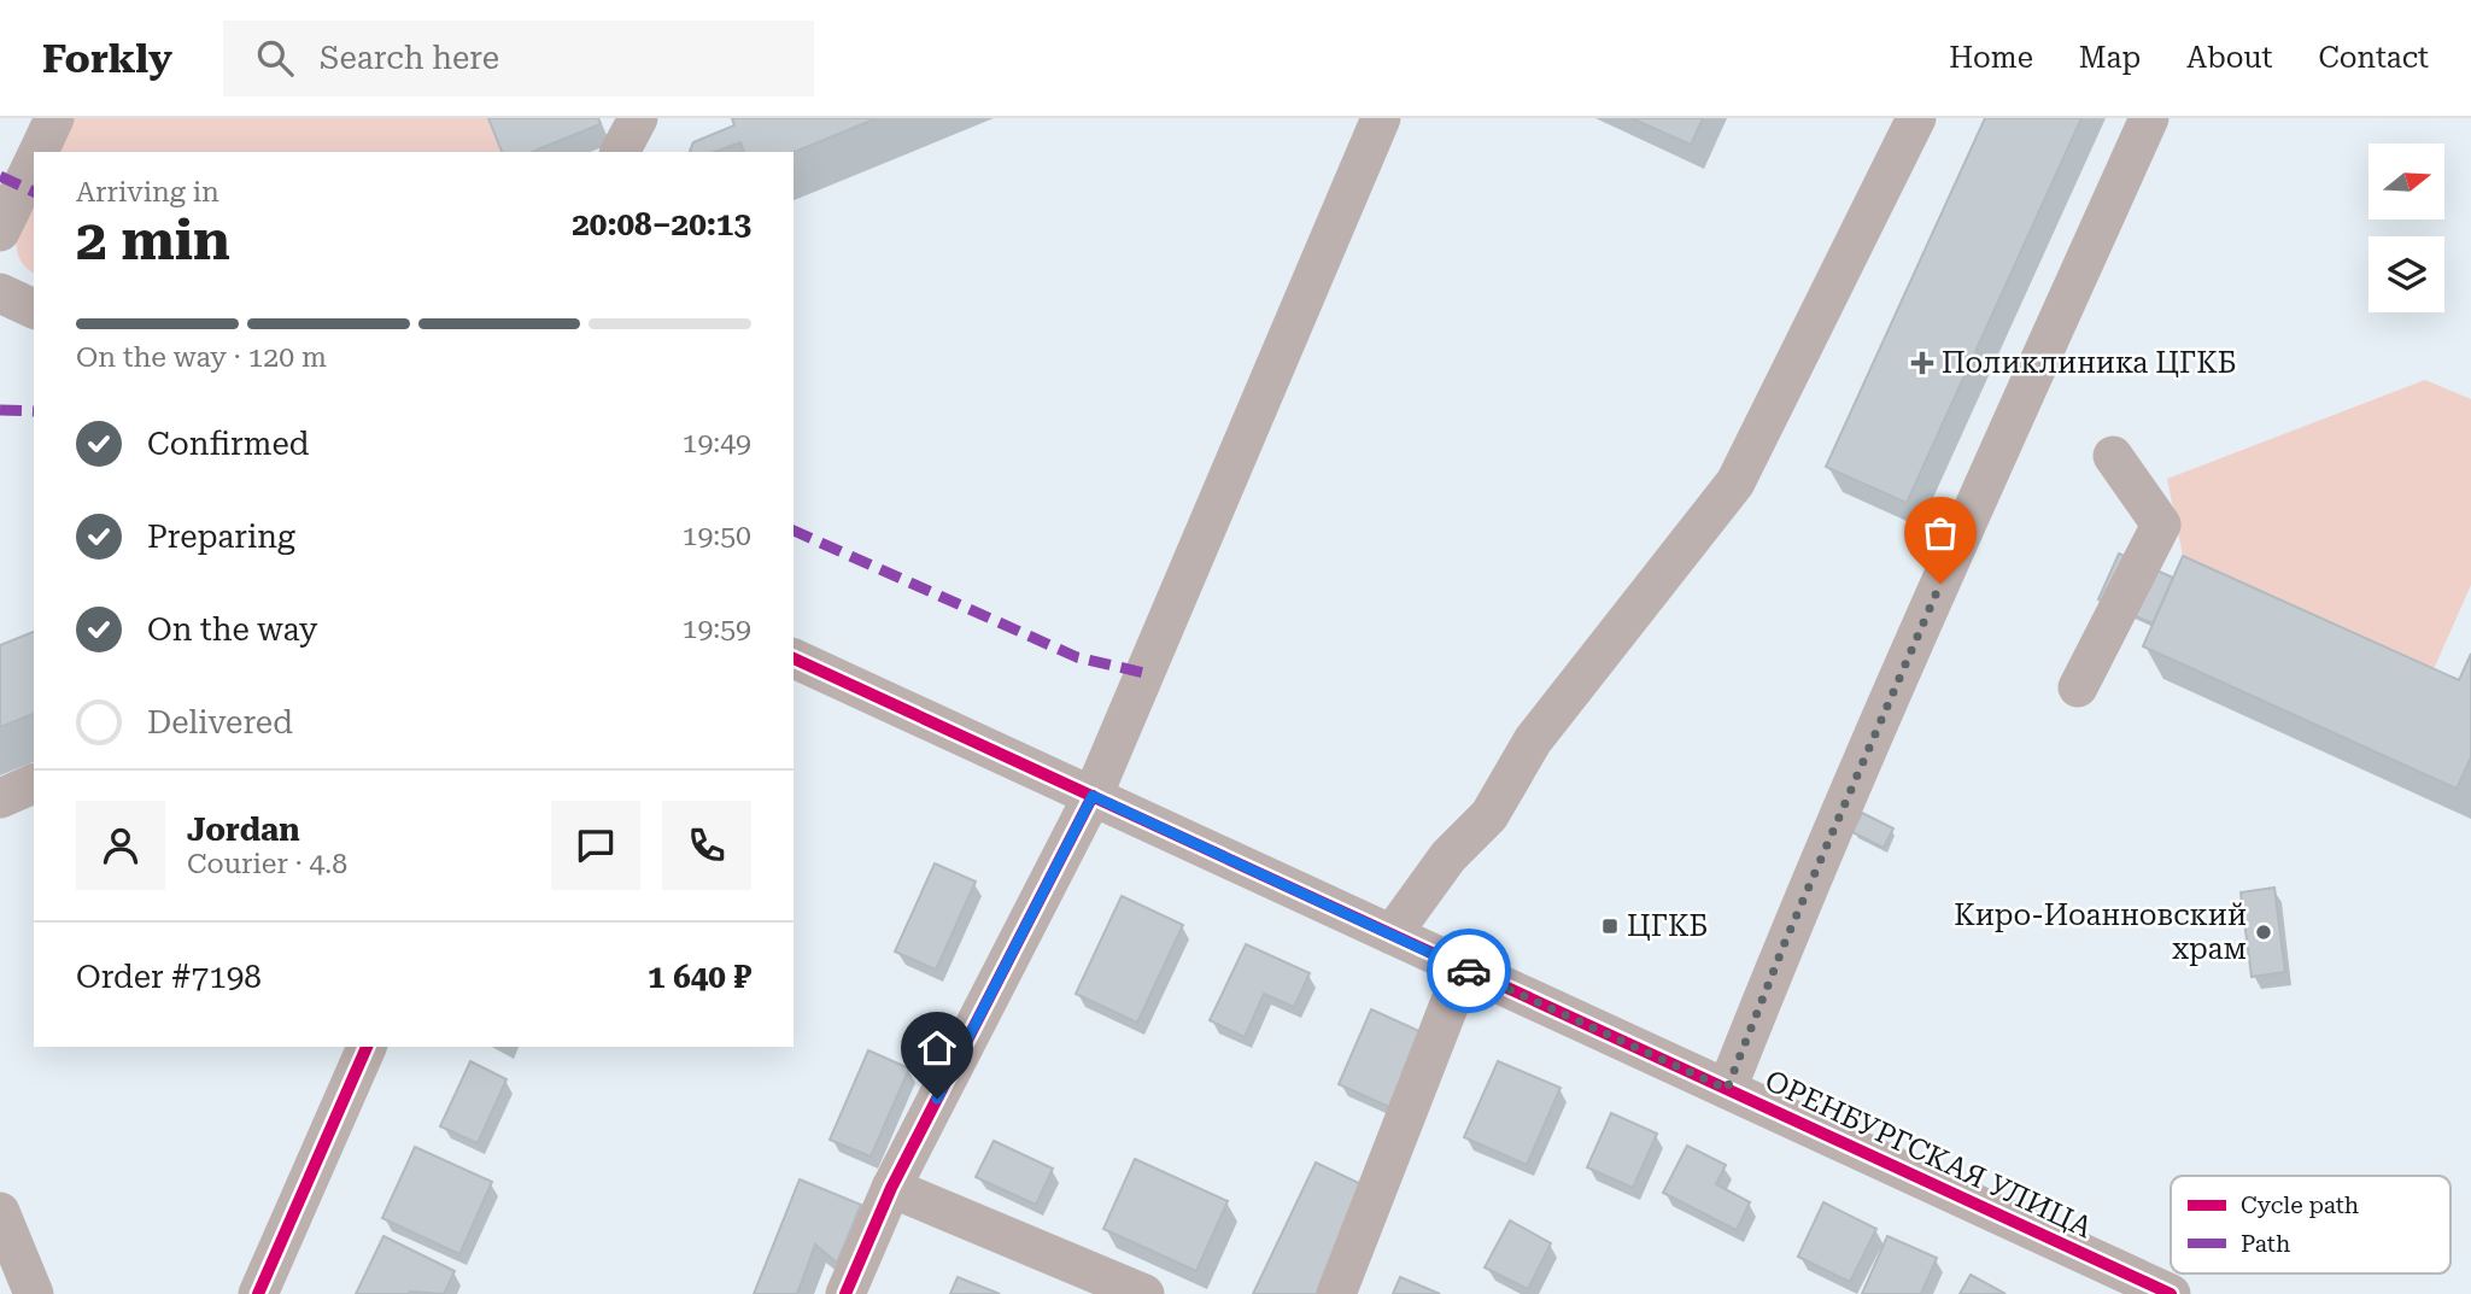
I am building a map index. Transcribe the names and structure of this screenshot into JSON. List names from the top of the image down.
{
  "streets": {
    "street": ["ОРЕНБУРГСКАЯ УЛИЦА"]
  },
  "places": {
    "health": ["Поликлиника ЦГКБ"],
    "transit": ["ЦГКБ"],
    "other": ["Киро-Иоанновский храм"]
  },
  "legend": ["Cycle path", "Path"],
  "north": "right",
  "page": {
    "header": "Forkly",
    "search": "Search here",
    "nav": [
      "Home",
      "Map",
      "About",
      "Contact"
    ],
    "heading": ["2 min", "Arriving in", "20:08–20:13"],
    "panel": [
      "Jordan",
      "Courier · 4.8",
      "Order #7198",
      "1 640 ₽"
    ],
    "bar": "On the way · 120 m",
    "list": [
      ["Confirmed", "19:49"],
      ["Preparing", "19:50"],
      ["On the way", "19:59"],
      "Delivered"
    ]
  }
}
